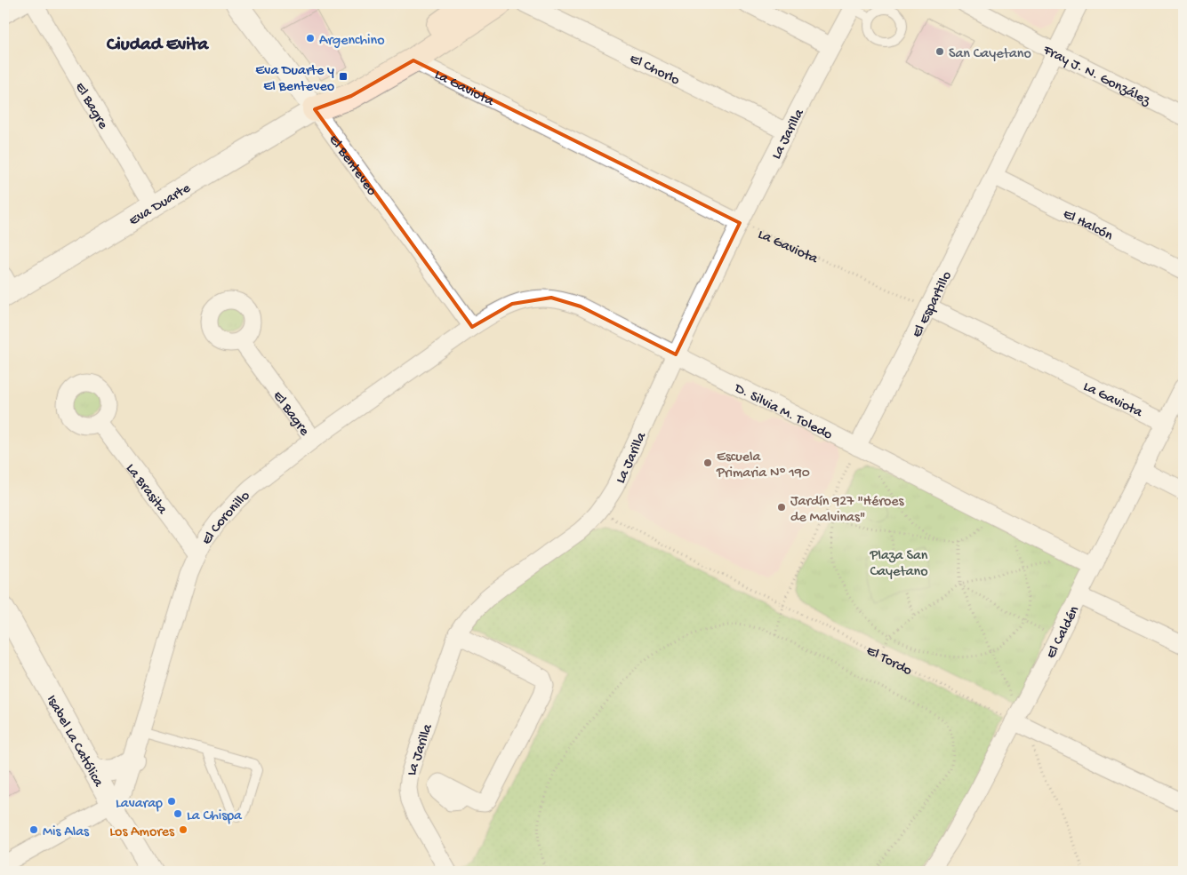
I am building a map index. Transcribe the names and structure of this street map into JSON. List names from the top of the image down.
{
  "streets": {
    "main road": ["Eva Duarte"],
    "street": [
      "El Chorlo",
      "Fray J. N. González",
      "La Gaviota",
      "El Bagre",
      "La Jarilla",
      "El Benteveo",
      "El Halcón",
      "El Espartillo",
      "D. Silvia M. Toledo",
      "La Brasita",
      "El Coronillo",
      "El Caldén",
      "Isabel La Católica"
    ],
    "path": ["El Tordo"]
  },
  "crossings": [
    ["El Chorlo", "La Jarilla"],
    ["Fray J. N. González", "El Espartillo"],
    ["La Gaviota", "La Jarilla"],
    ["La Gaviota", "Eva Duarte"],
    ["La Gaviota", "El Espartillo"],
    ["La Gaviota", "El Caldén"],
    ["El Bagre", "Eva Duarte"],
    ["El Bagre", "El Coronillo"],
    ["La Jarilla", "D. Silvia M. Toledo"],
    ["La Jarilla", "El Tordo"],
    ["El Benteveo", "Eva Duarte"],
    ["El Benteveo", "D. Silvia M. Toledo"],
    ["El Benteveo", "El Coronillo"],
    ["El Halcón", "El Espartillo"],
    ["El Espartillo", "D. Silvia M. Toledo"],
    ["D. Silvia M. Toledo", "El Coronillo"],
    ["D. Silvia M. Toledo", "El Caldén"],
    ["La Brasita", "El Coronillo"],
    ["El Coronillo", "Isabel La Católica"],
    ["El Caldén", "El Tordo"]
  ],
  "districts": ["Ciudad Evita"],
  "parks": ["Plaza San Cayetano"],
  "places": {
    "other": [
      "Argenchino",
      "San Cayetano",
      "Escuela Primaria Nº 190",
      "Jardín 927 \"Héroes de Malvinas\"",
      "Lavarap",
      "La Chispa",
      "Mis Alas",
      "Los Amores"
    ],
    "transit": ["Eva Duarte y El Benteveo"]
  }
}
